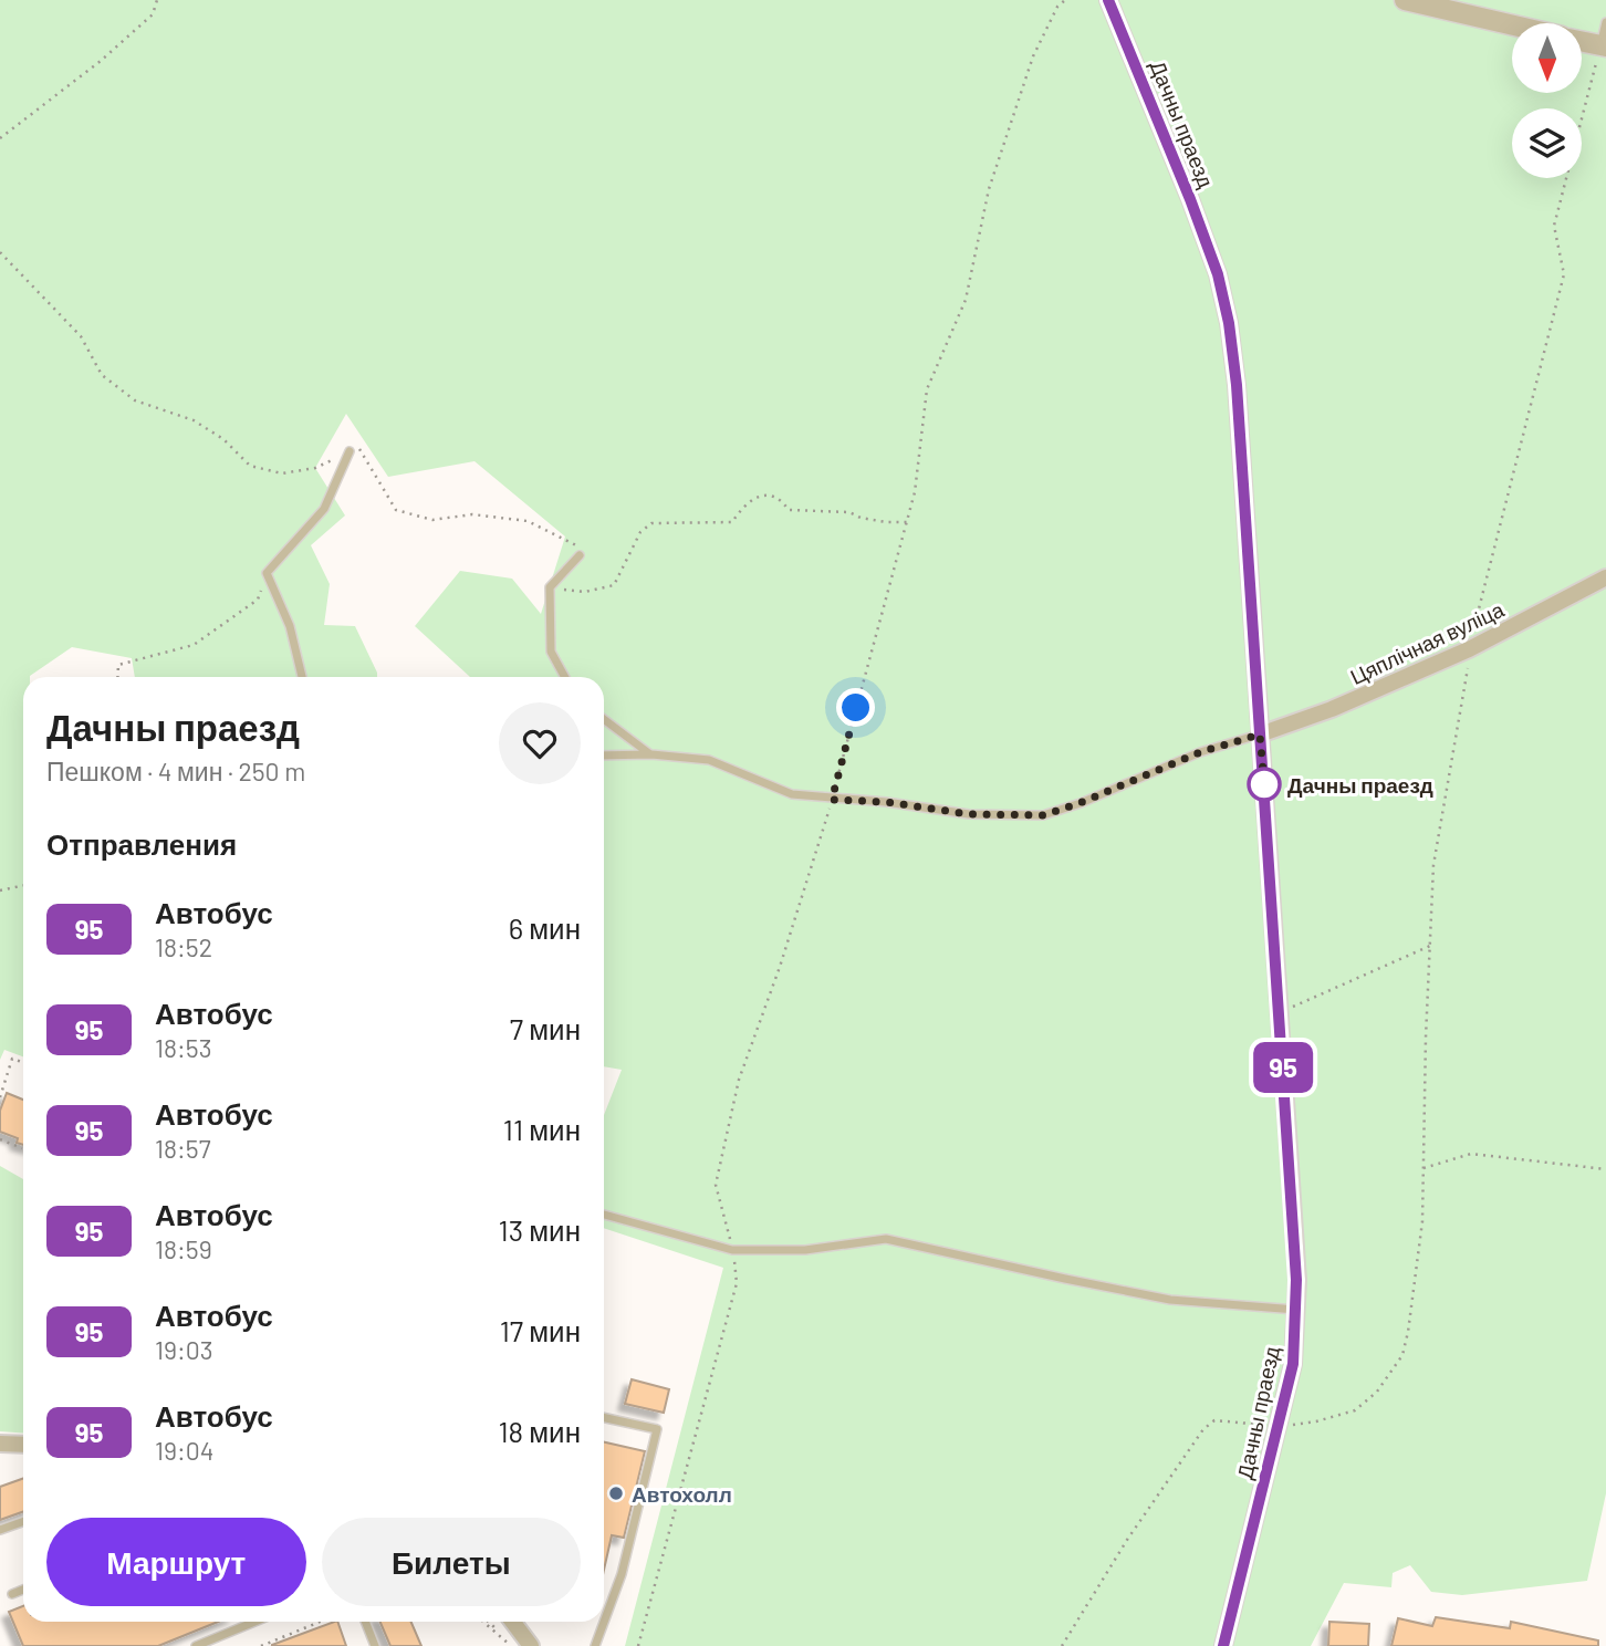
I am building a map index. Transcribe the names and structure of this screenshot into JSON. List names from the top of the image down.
{
  "streets": {
    "street": ["Дачны праезд", "Цяплічная вуліца"]
  },
  "crossings": [
    ["Дачны праезд", "Цяплічная вуліца"]
  ],
  "places": ["Дачны праезд", "Автохолл"],
  "lines": ["bus line 95"],
  "north": "bottom",
  "page": {
    "on_map": "95",
    "heading": [
      ["Дачны праезд", "Пешком · 4 мин · 250 m"],
      "Отправления"
    ],
    "list": [
      {
        "mark": "95",
        "name": "Автобус",
        "note": "18:52",
        "value": "6 мин"
      },
      {
        "mark": "95",
        "name": "Автобус",
        "note": "18:53",
        "value": "7 мин"
      },
      {
        "mark": "95",
        "name": "Автобус",
        "note": "18:57",
        "value": "11 мин"
      },
      {
        "mark": "95",
        "name": "Автобус",
        "note": "18:59",
        "value": "13 мин"
      },
      {
        "mark": "95",
        "name": "Автобус",
        "note": "19:03",
        "value": "17 мин"
      },
      {
        "mark": "95",
        "name": "Автобус",
        "note": "19:04",
        "value": "18 мин"
      }
    ],
    "buttons": ["Маршрут", "Билеты"]
  }
}
